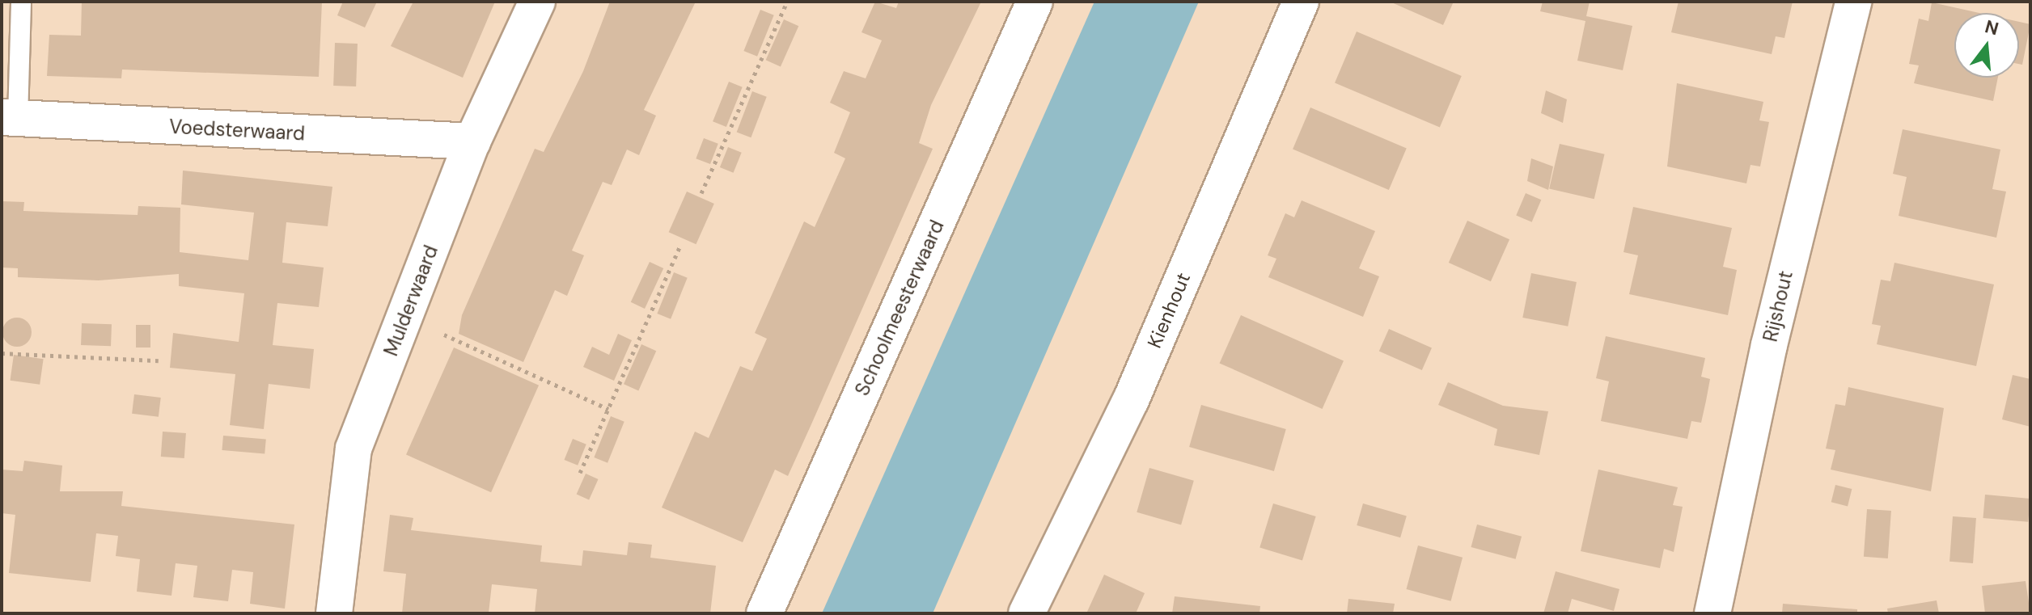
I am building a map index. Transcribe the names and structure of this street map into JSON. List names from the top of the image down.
{
  "streets": {
    "street": [
      "Voedsterwaard",
      "Mulderwaard",
      "Rijshout",
      "Schoolmeesterwaard",
      "Kienhout"
    ]
  },
  "crossings": [
    ["Voedsterwaard", "Mulderwaard"]
  ],
  "north": "top"
}
